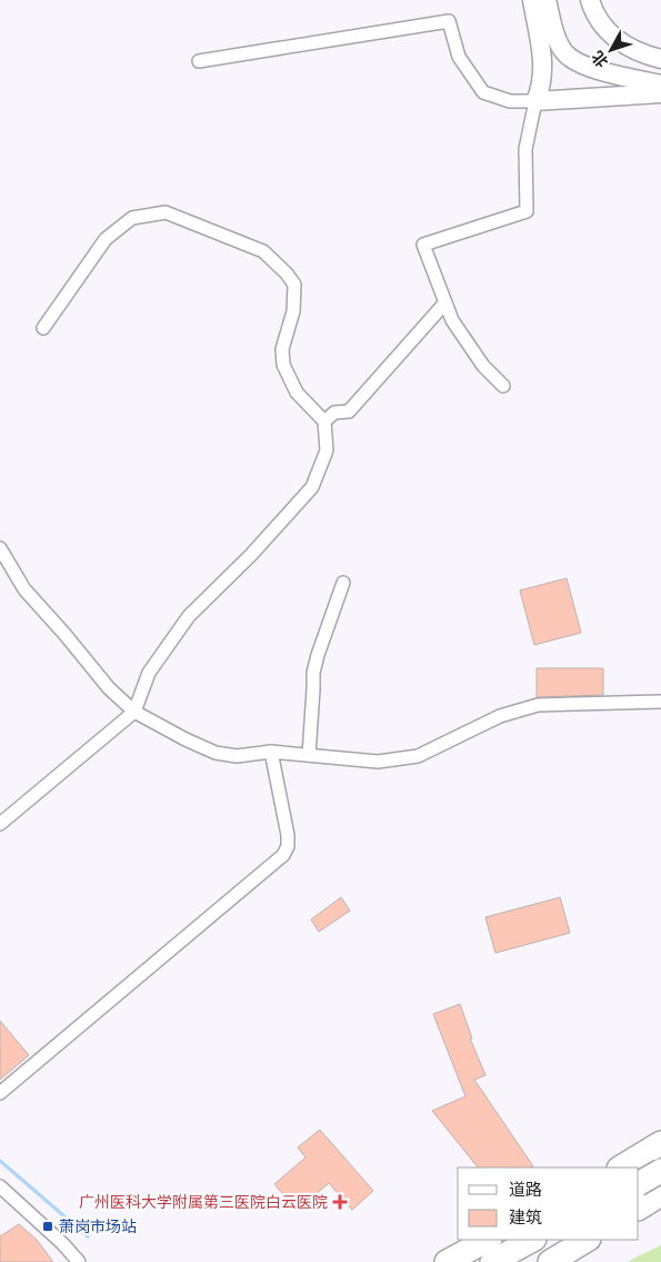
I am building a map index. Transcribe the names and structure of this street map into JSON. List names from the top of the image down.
{
  "places": {
    "health": ["广州医科大学附属第三医院白云医院"],
    "transit": ["萧岗市场站"]
  },
  "legend": ["道路", "建筑"],
  "north": "bottom left"
}
